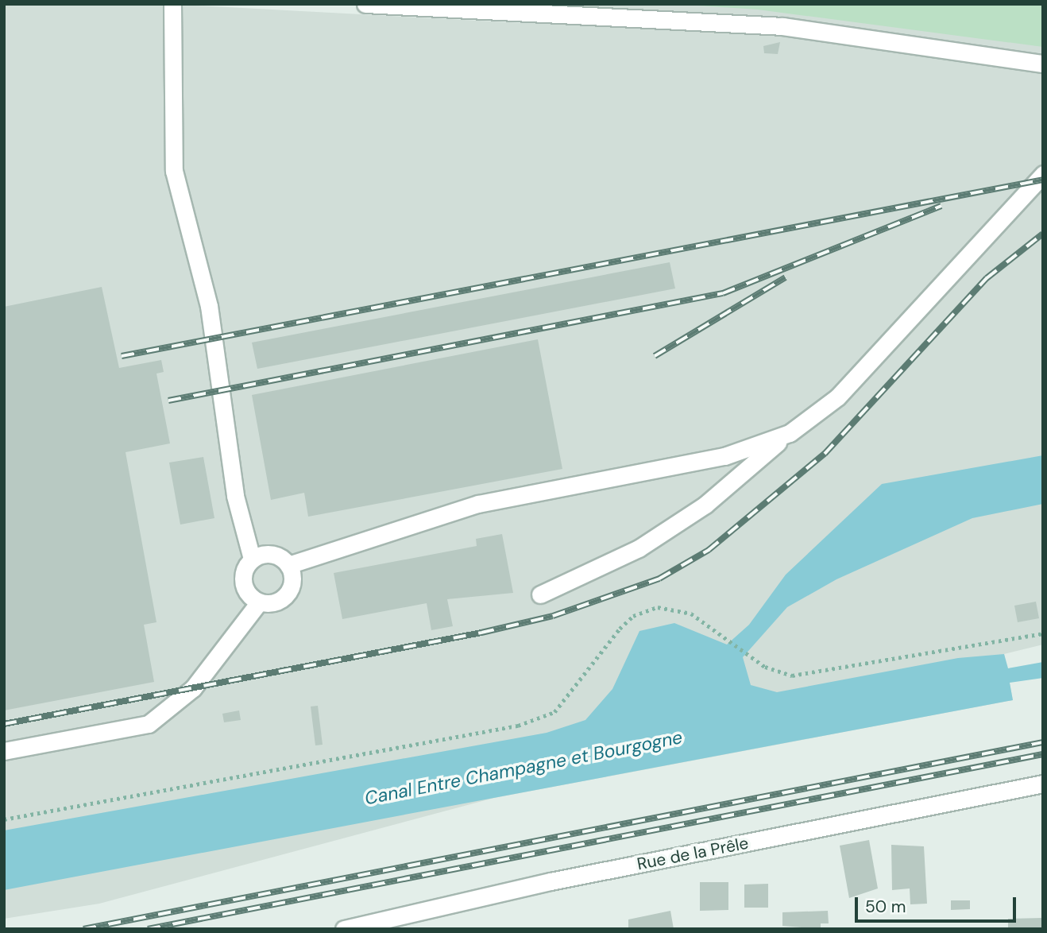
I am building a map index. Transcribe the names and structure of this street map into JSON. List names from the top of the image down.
{
  "streets": {
    "street": ["Rue de la Prêle"]
  },
  "water": ["Canal Entre Champagne et Bourgogne"],
  "scale_bar": "50 m"
}
